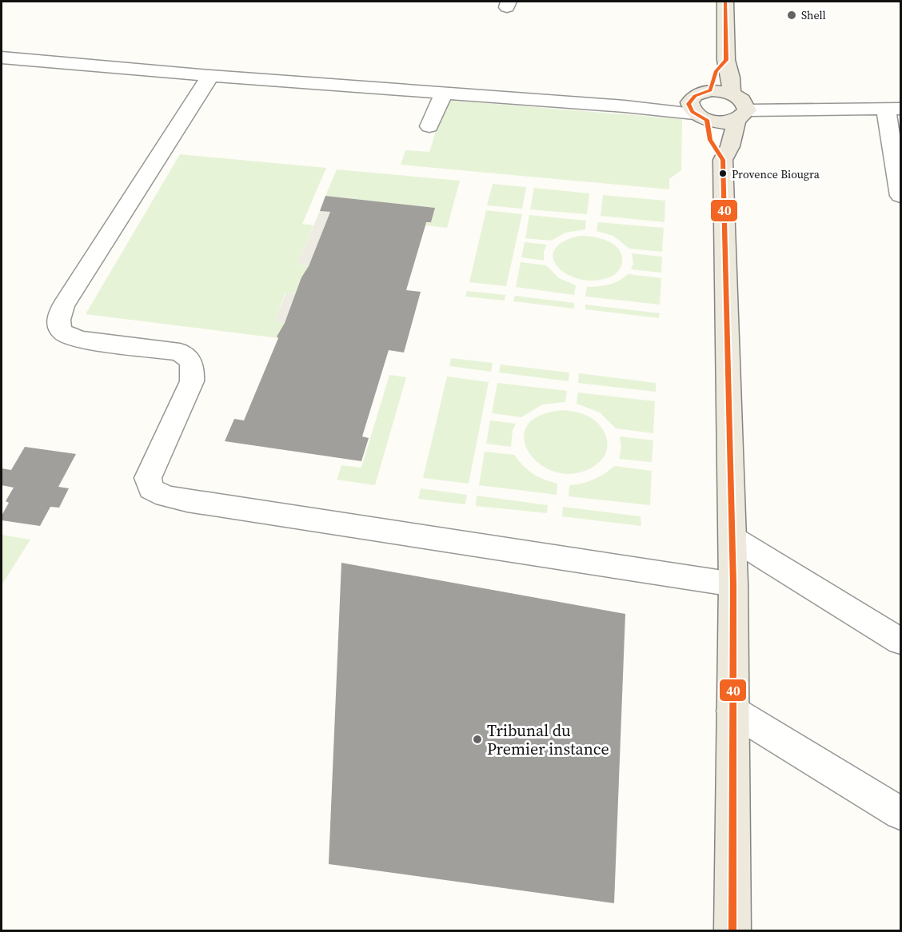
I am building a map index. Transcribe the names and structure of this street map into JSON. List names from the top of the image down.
{
  "places": ["Shell", "Provence Biougra", "Tribunal du Premier instance"],
  "lines": ["transit line 40"]
}
